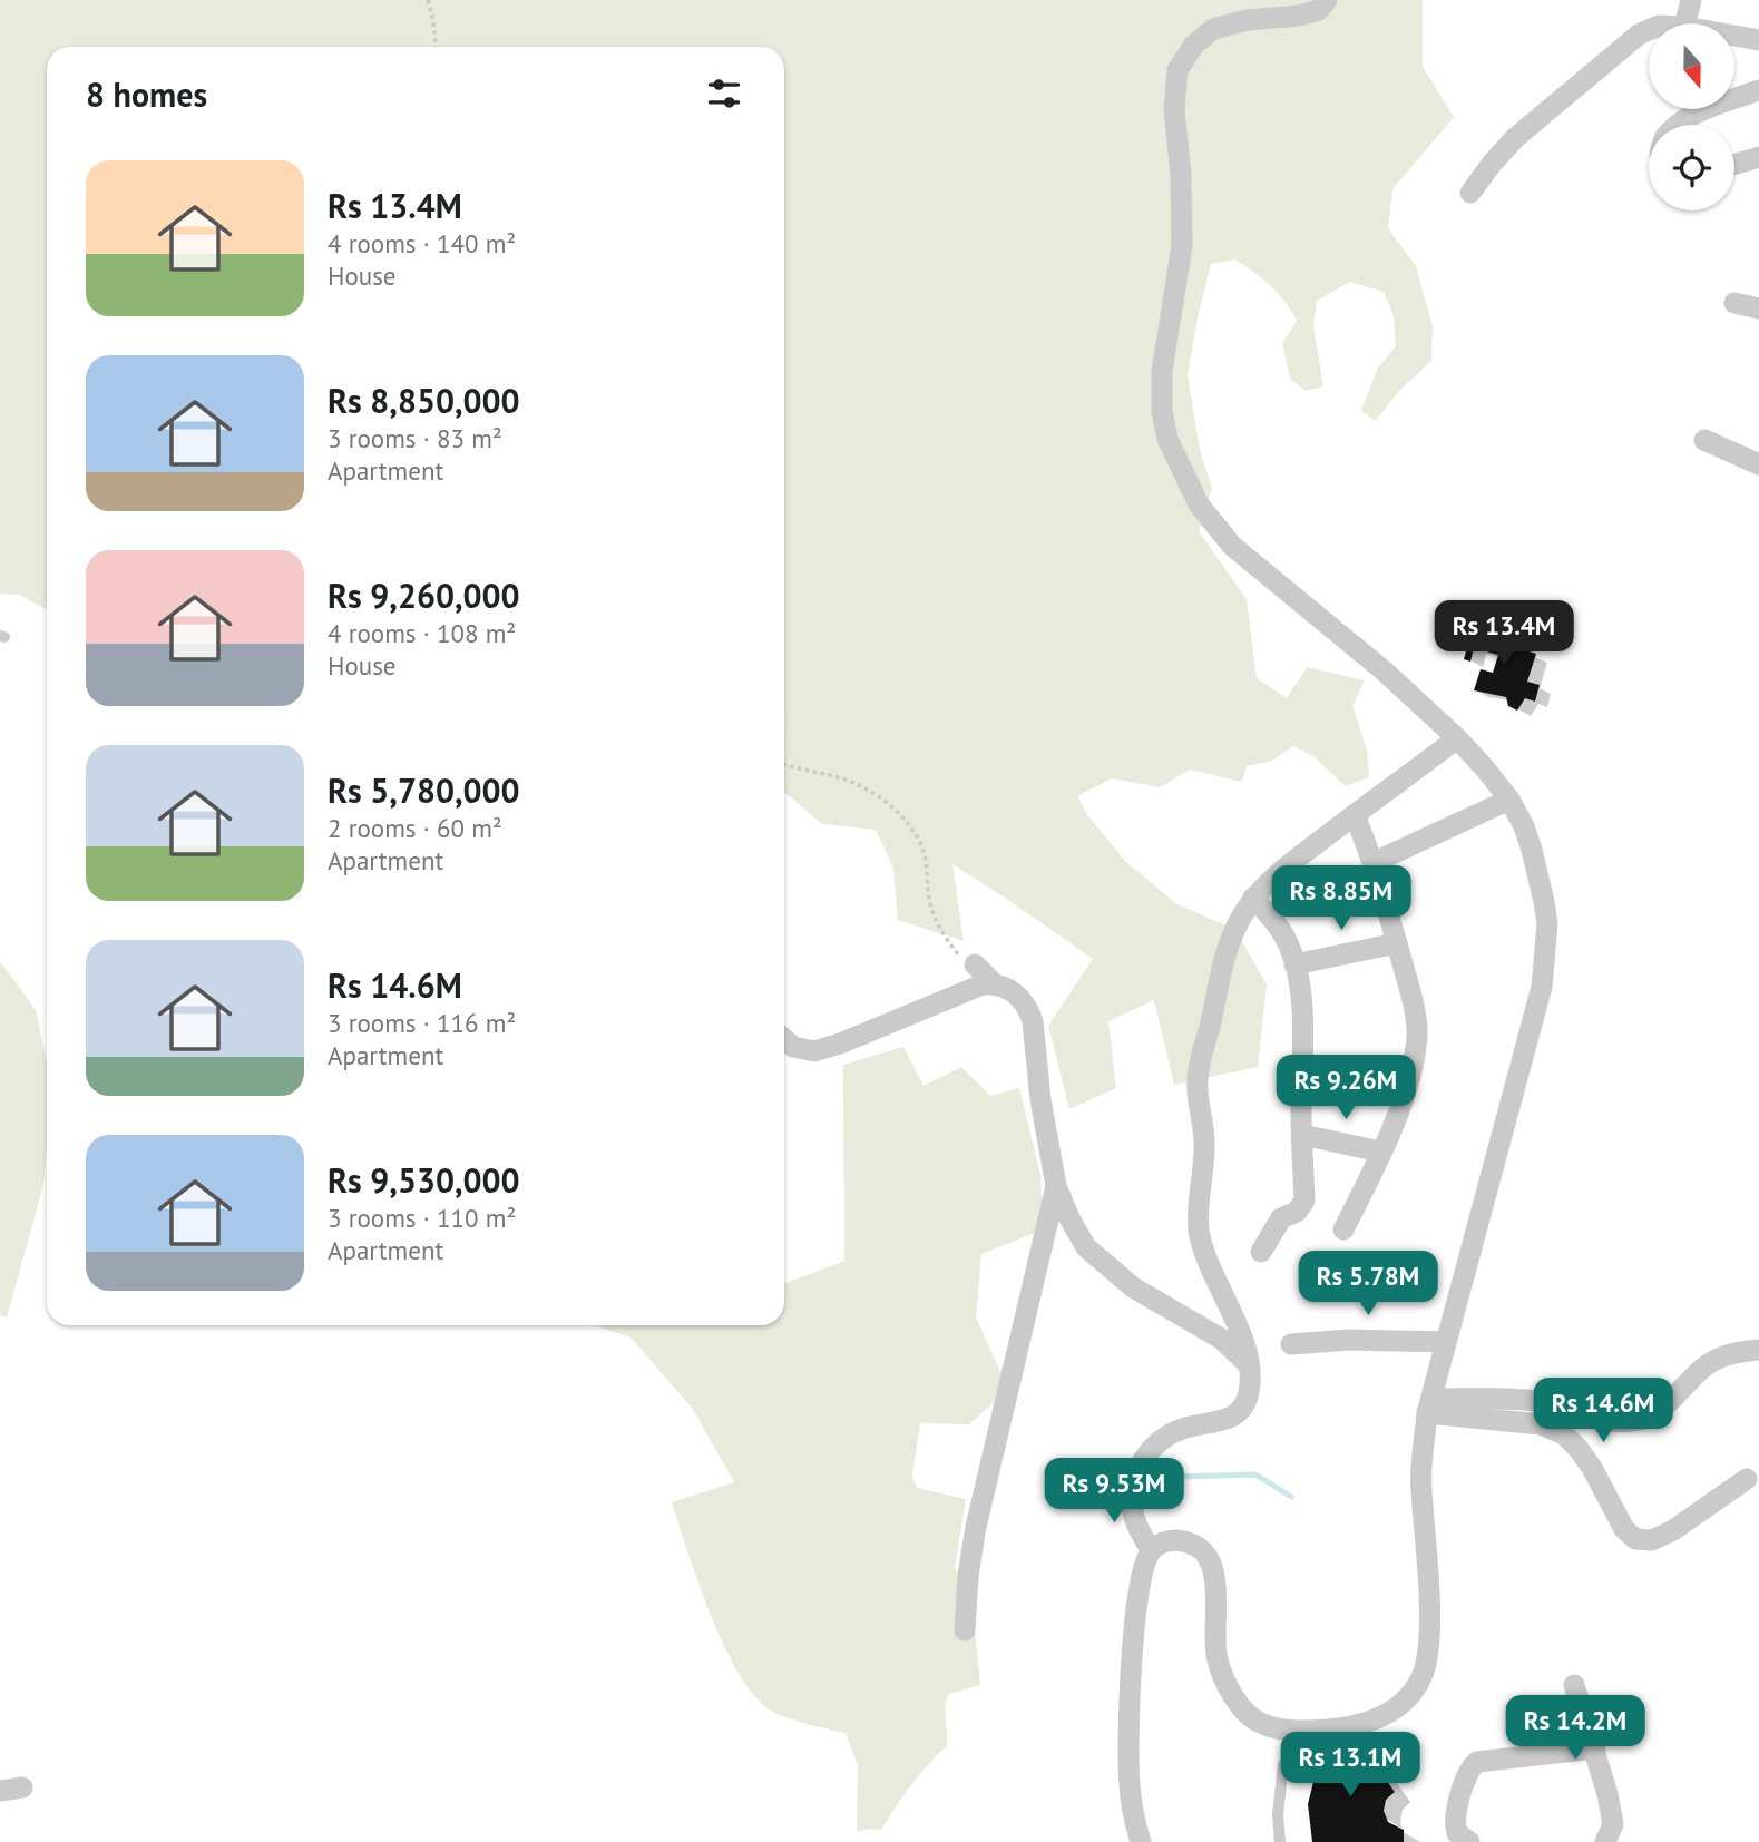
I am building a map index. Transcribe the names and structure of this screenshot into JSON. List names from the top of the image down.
{
  "north": "bottom",
  "page": {
    "heading": "8 homes",
    "list": [
      {
        "name": "Rs 13.4M",
        "note": "4 rooms · 140 m² · House"
      },
      {
        "name": "Rs 8,850,000",
        "note": "3 rooms · 83 m² · Apartment"
      },
      {
        "name": "Rs 9,260,000",
        "note": "4 rooms · 108 m² · House"
      },
      {
        "name": "Rs 5,780,000",
        "note": "2 rooms · 60 m² · Apartment"
      },
      {
        "name": "Rs 14.6M",
        "note": "3 rooms · 116 m² · Apartment"
      },
      {
        "name": "Rs 9,530,000",
        "note": "3 rooms · 110 m² · Apartment"
      }
    ],
    "price": [
      "Rs 13.4M",
      "Rs 8.85M",
      "Rs 9.26M",
      "Rs 5.78M",
      "Rs 14.6M",
      "Rs 9.53M",
      "Rs 14.2M",
      "Rs 13.1M"
    ]
  }
}
